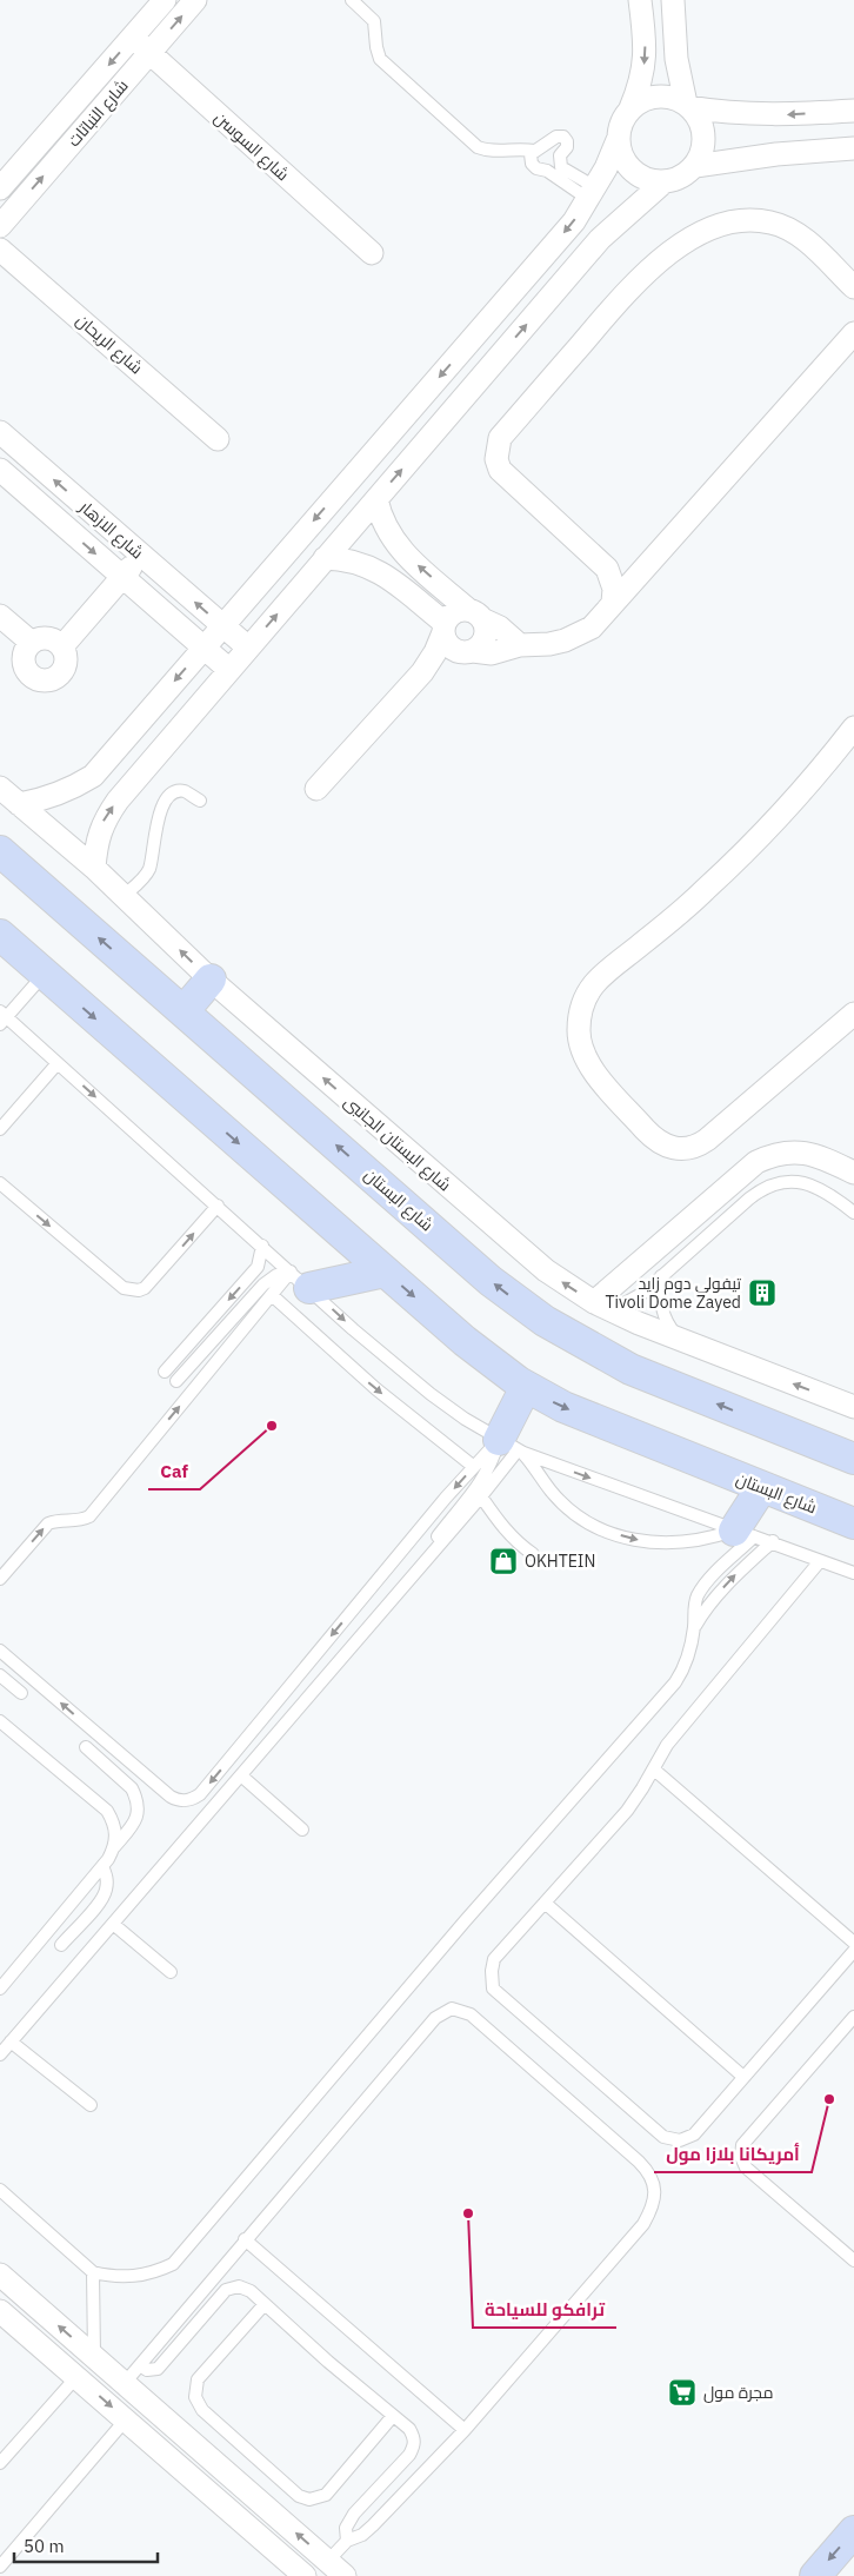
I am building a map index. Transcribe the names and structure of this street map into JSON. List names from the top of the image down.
{
  "streets": {
    "street": [
      "شارع النباتات",
      "شارع السوسن",
      "شارع الريحان",
      "شارع الازهار",
      "شارع البستان الجانبى",
      "شارع البستان"
    ]
  },
  "crossings": [
    ["شارع النباتات", "شارع السوسن"]
  ],
  "one_way": ["شارع البستان الجانبى"],
  "places": {
    "building": ["تيفولى دوم زايد Tivoli Dome Zayed"],
    "other": ["Caf", "أمريكانا بلازا مول", "ترافكو للسياحة"],
    "shop": ["OKHTEIN"],
    "supermarket": ["مجرة مول"]
  },
  "scale_bar": "50 m"
}
